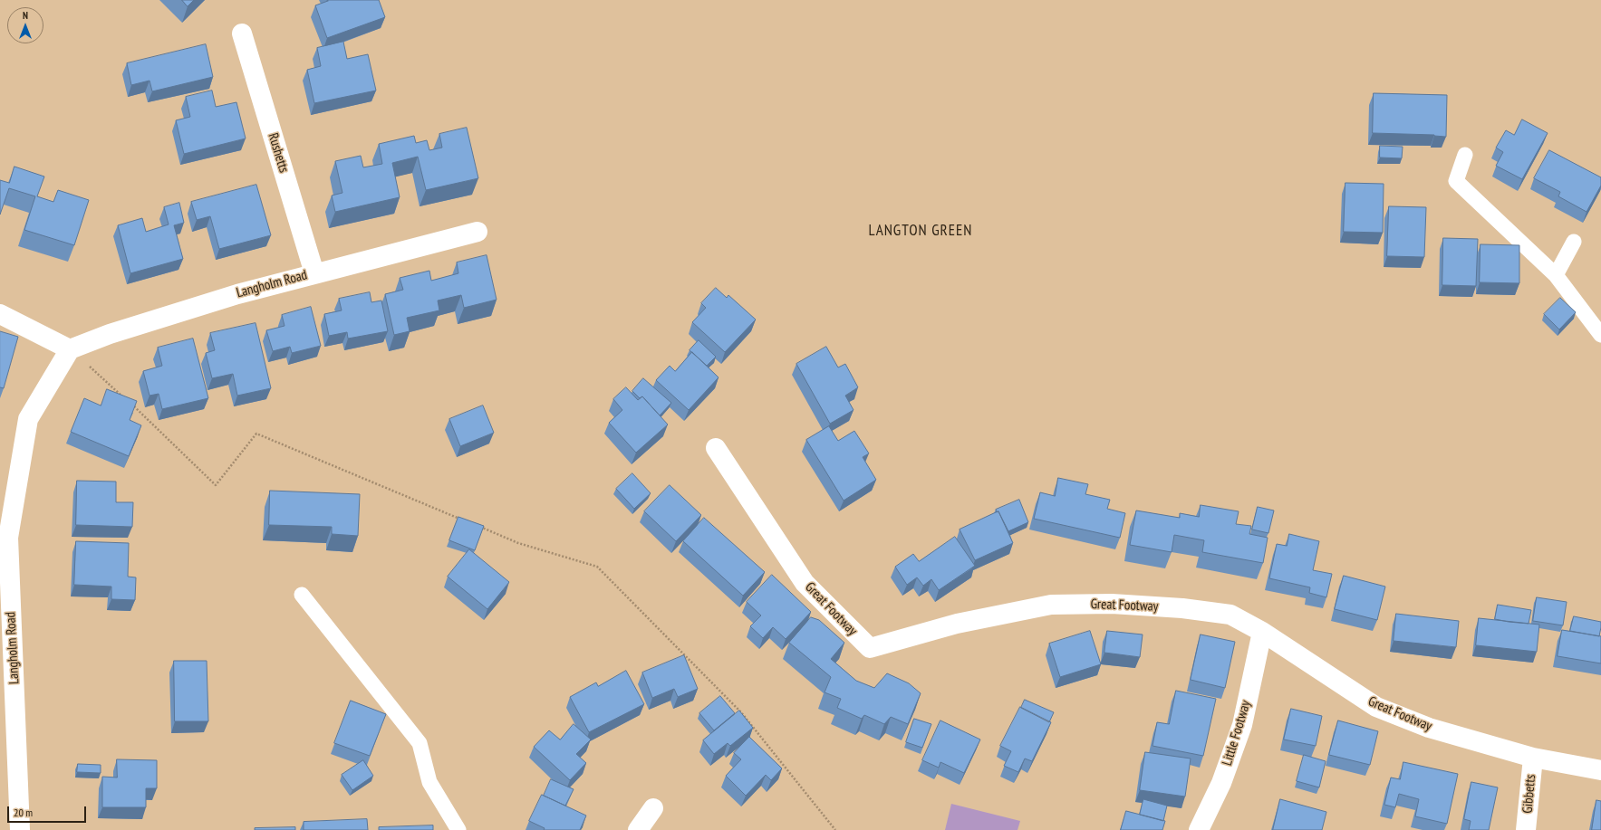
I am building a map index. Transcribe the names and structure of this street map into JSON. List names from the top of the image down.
{
  "streets": {
    "street": [
      "Rushetts",
      "Langholm Road",
      "Great Footway",
      "Little Footway",
      "Gibbetts"
    ]
  },
  "crossings": [
    ["Rushetts", "Langholm Road"],
    ["Great Footway", "Little Footway"],
    ["Great Footway", "Gibbetts"]
  ],
  "districts": ["LANGTON GREEN"],
  "scale_bar": "20 m",
  "north": "top"
}
